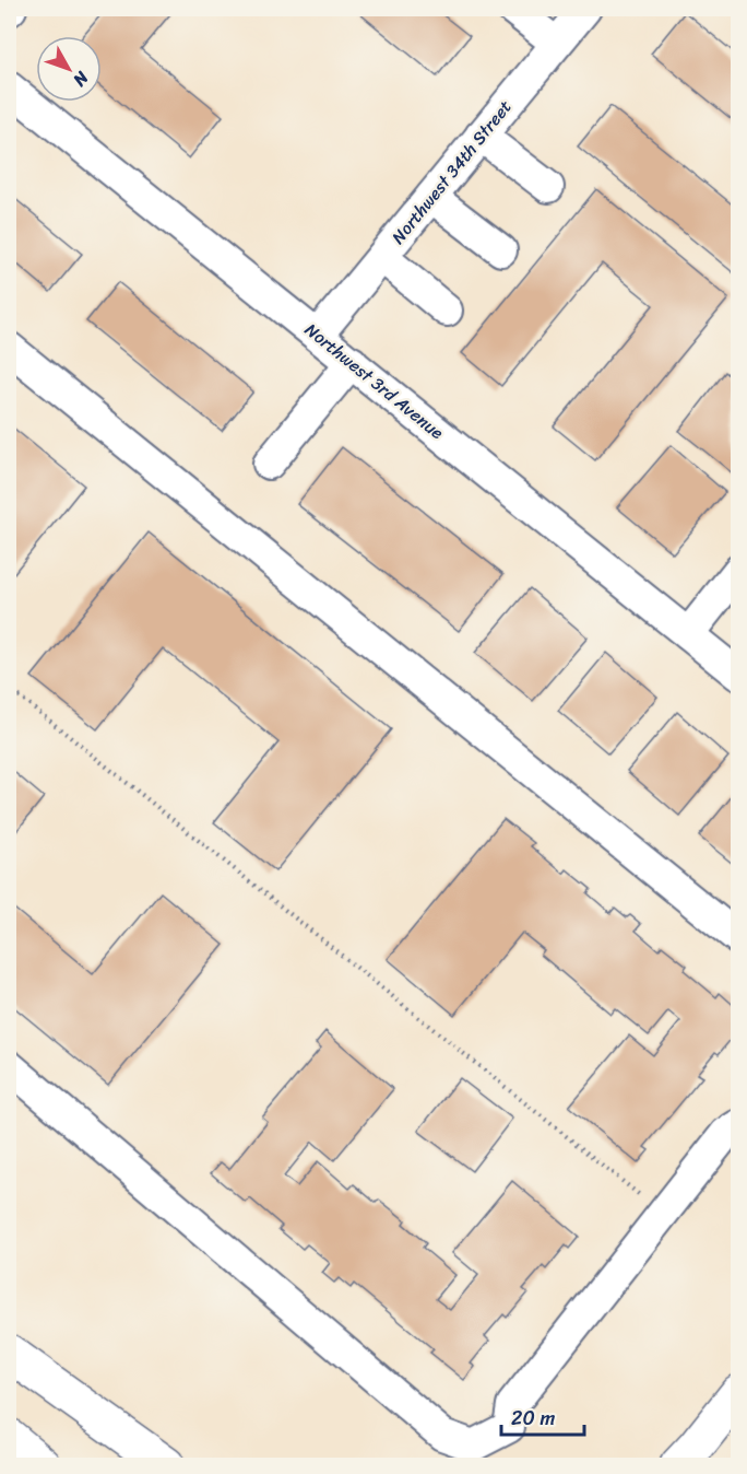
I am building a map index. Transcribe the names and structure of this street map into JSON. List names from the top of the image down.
{
  "streets": {
    "street": ["Northwest 34th Street", "Northwest 3rd Avenue"]
  },
  "crossings": [
    ["Northwest 34th Street", "Northwest 3rd Avenue"]
  ],
  "scale_bar": "20 m",
  "north": "bottom right"
}
